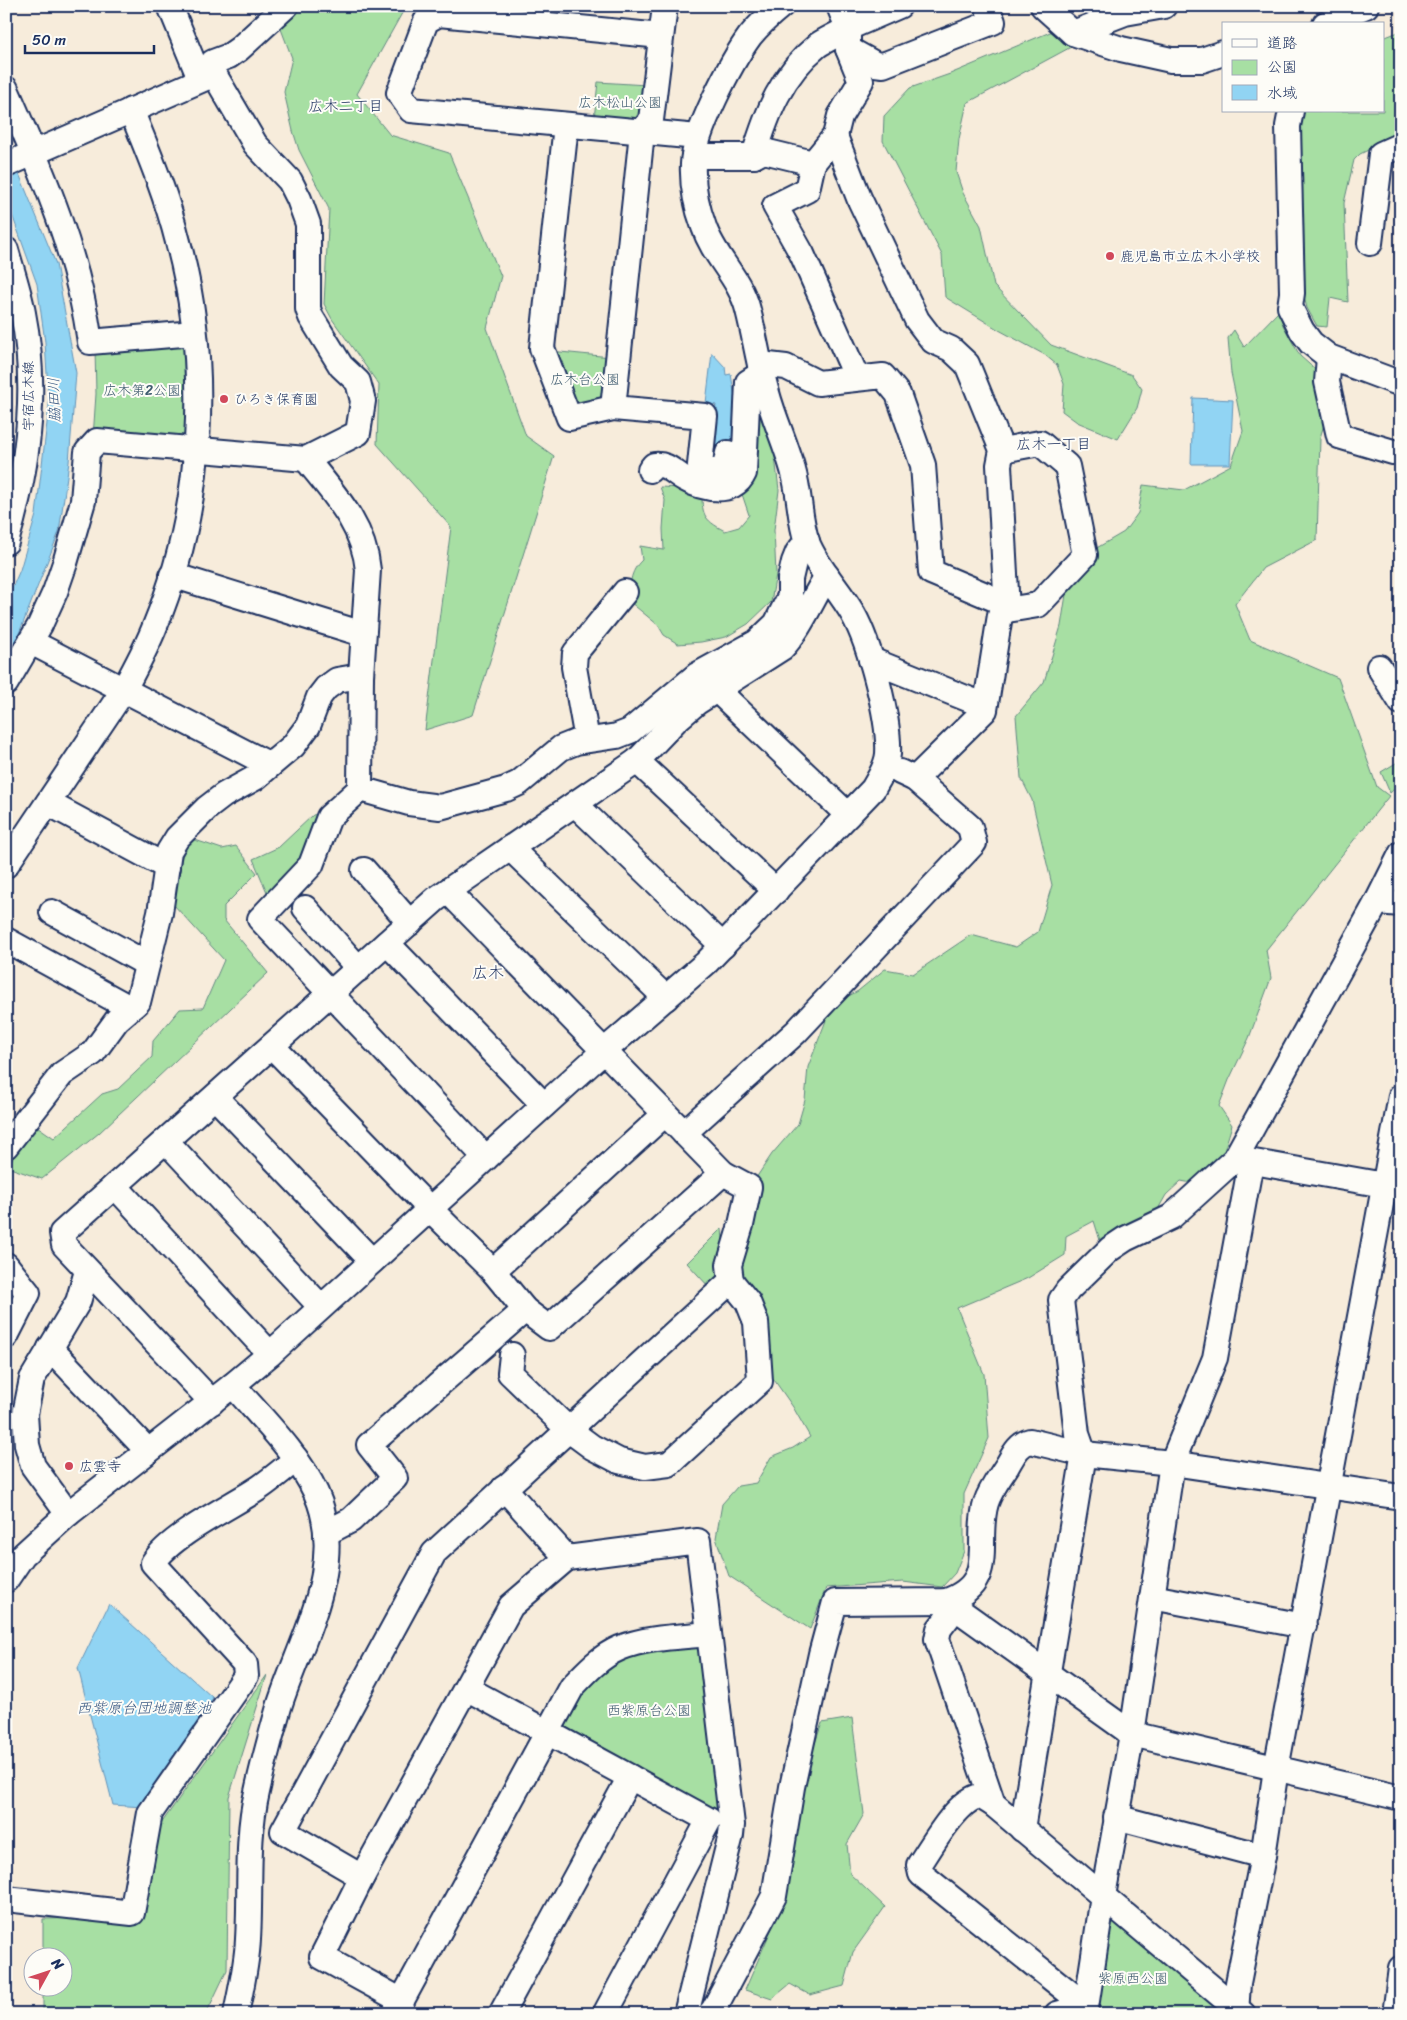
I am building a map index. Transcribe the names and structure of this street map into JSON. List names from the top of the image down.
{
  "streets": {
    "street": ["宇宿広木線"]
  },
  "districts": ["広木二丁目", "広木一丁目", "広木"],
  "water": ["脇田川", "西紫原台団地調整池"],
  "parks": [
    "広木松山公園",
    "広木台公園",
    "広木第2公園",
    "西紫原台公園",
    "紫原西公園"
  ],
  "places": ["鹿児島市立広木小学校", "ひろき保育園", "広雲寺"],
  "legend": ["道路", "公園", "水域"],
  "scale_bar": "50 m",
  "north": "top right"
}
